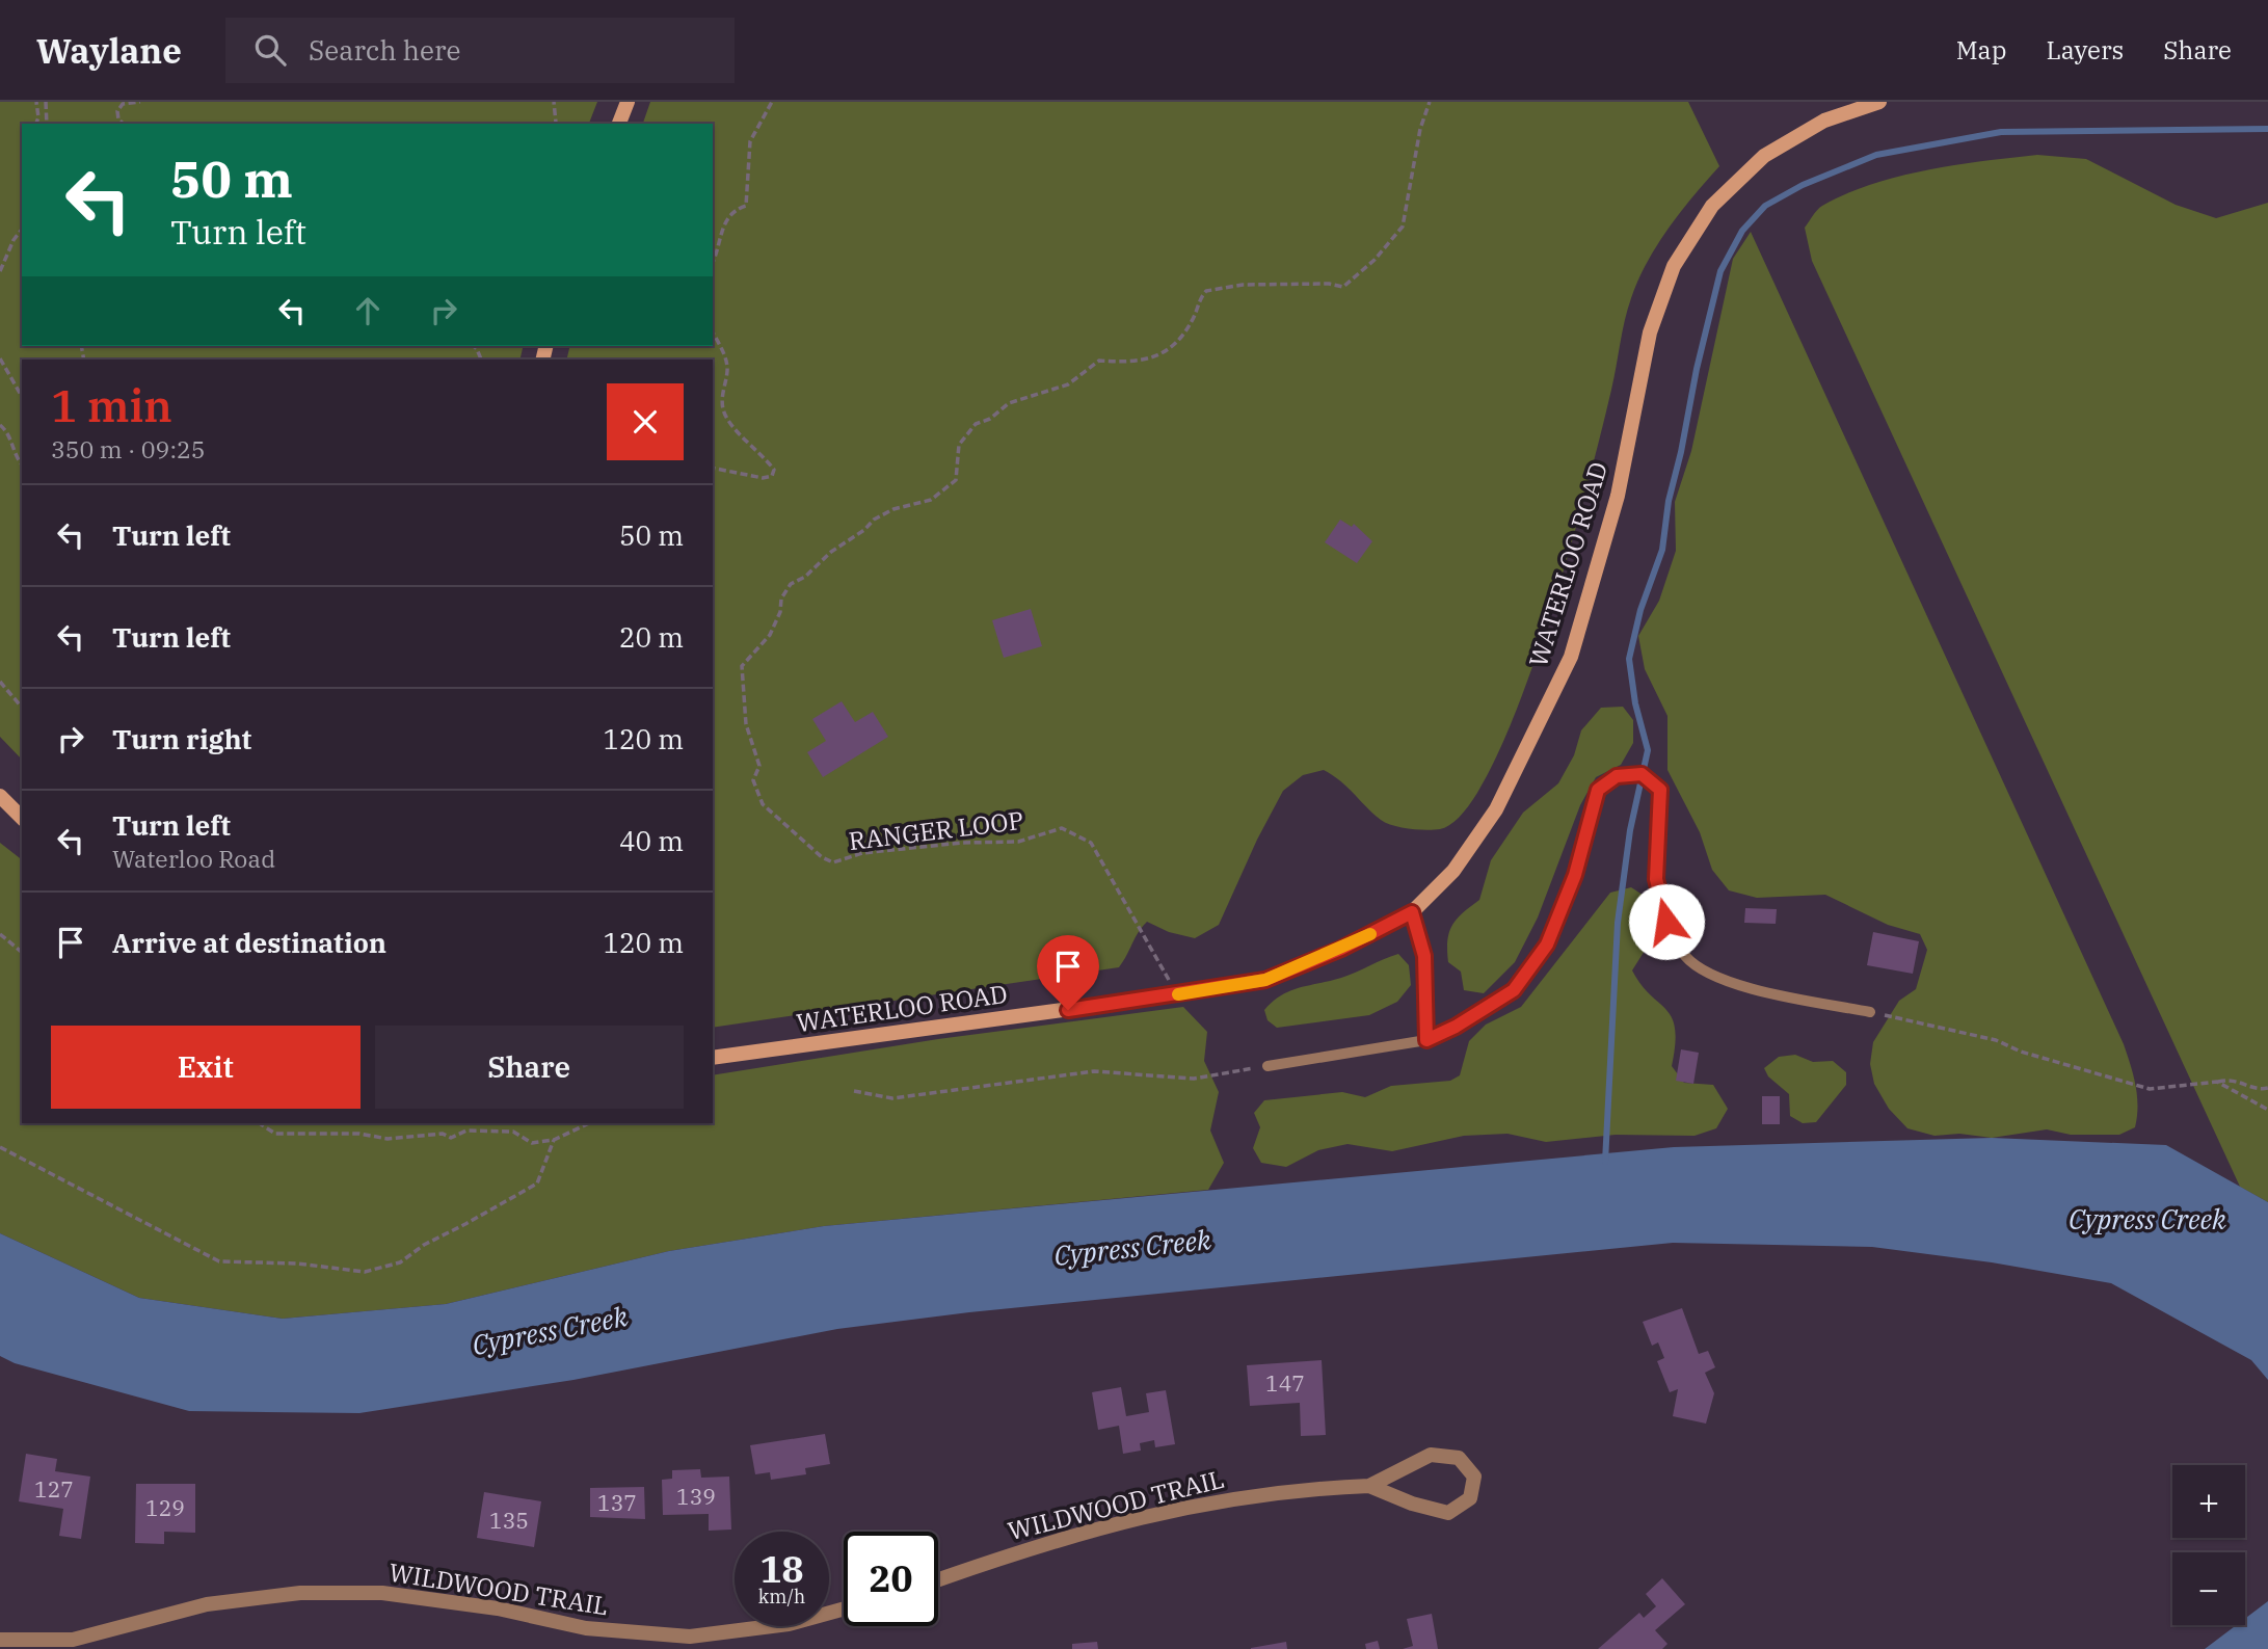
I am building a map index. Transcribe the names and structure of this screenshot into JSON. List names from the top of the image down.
{
  "streets": {
    "street": ["WATERLOO ROAD", "WILDWOOD TRAIL"],
    "path": ["RANGER LOOP"]
  },
  "crossings": [
    ["WATERLOO ROAD", "RANGER LOOP"]
  ],
  "water": ["Cypress Creek"],
  "house_numbers": [
    "147",
    "127",
    "139",
    "137",
    "129",
    "135"
  ],
  "page": {
    "header": "Waylane",
    "search": "Search here",
    "nav": ["Map", "Layers", "Share"],
    "turn": ["50 m", "Turn left"],
    "heading": ["1 min", "350 m · 09:25"],
    "list": [
      {
        "name": "Turn left",
        "value": "50 m"
      },
      {
        "name": "Turn left",
        "value": "20 m"
      },
      {
        "name": "Turn right",
        "value": "120 m"
      },
      {
        "name": "Turn left",
        "note": "Waterloo Road",
        "value": "40 m"
      },
      {
        "name": "Arrive at destination",
        "value": "120 m"
      }
    ],
    "buttons": ["Exit", "Share"],
    "map_buttons": ["+", "−"],
    "speed": "18 km/h",
    "limit": "20"
  }
}
